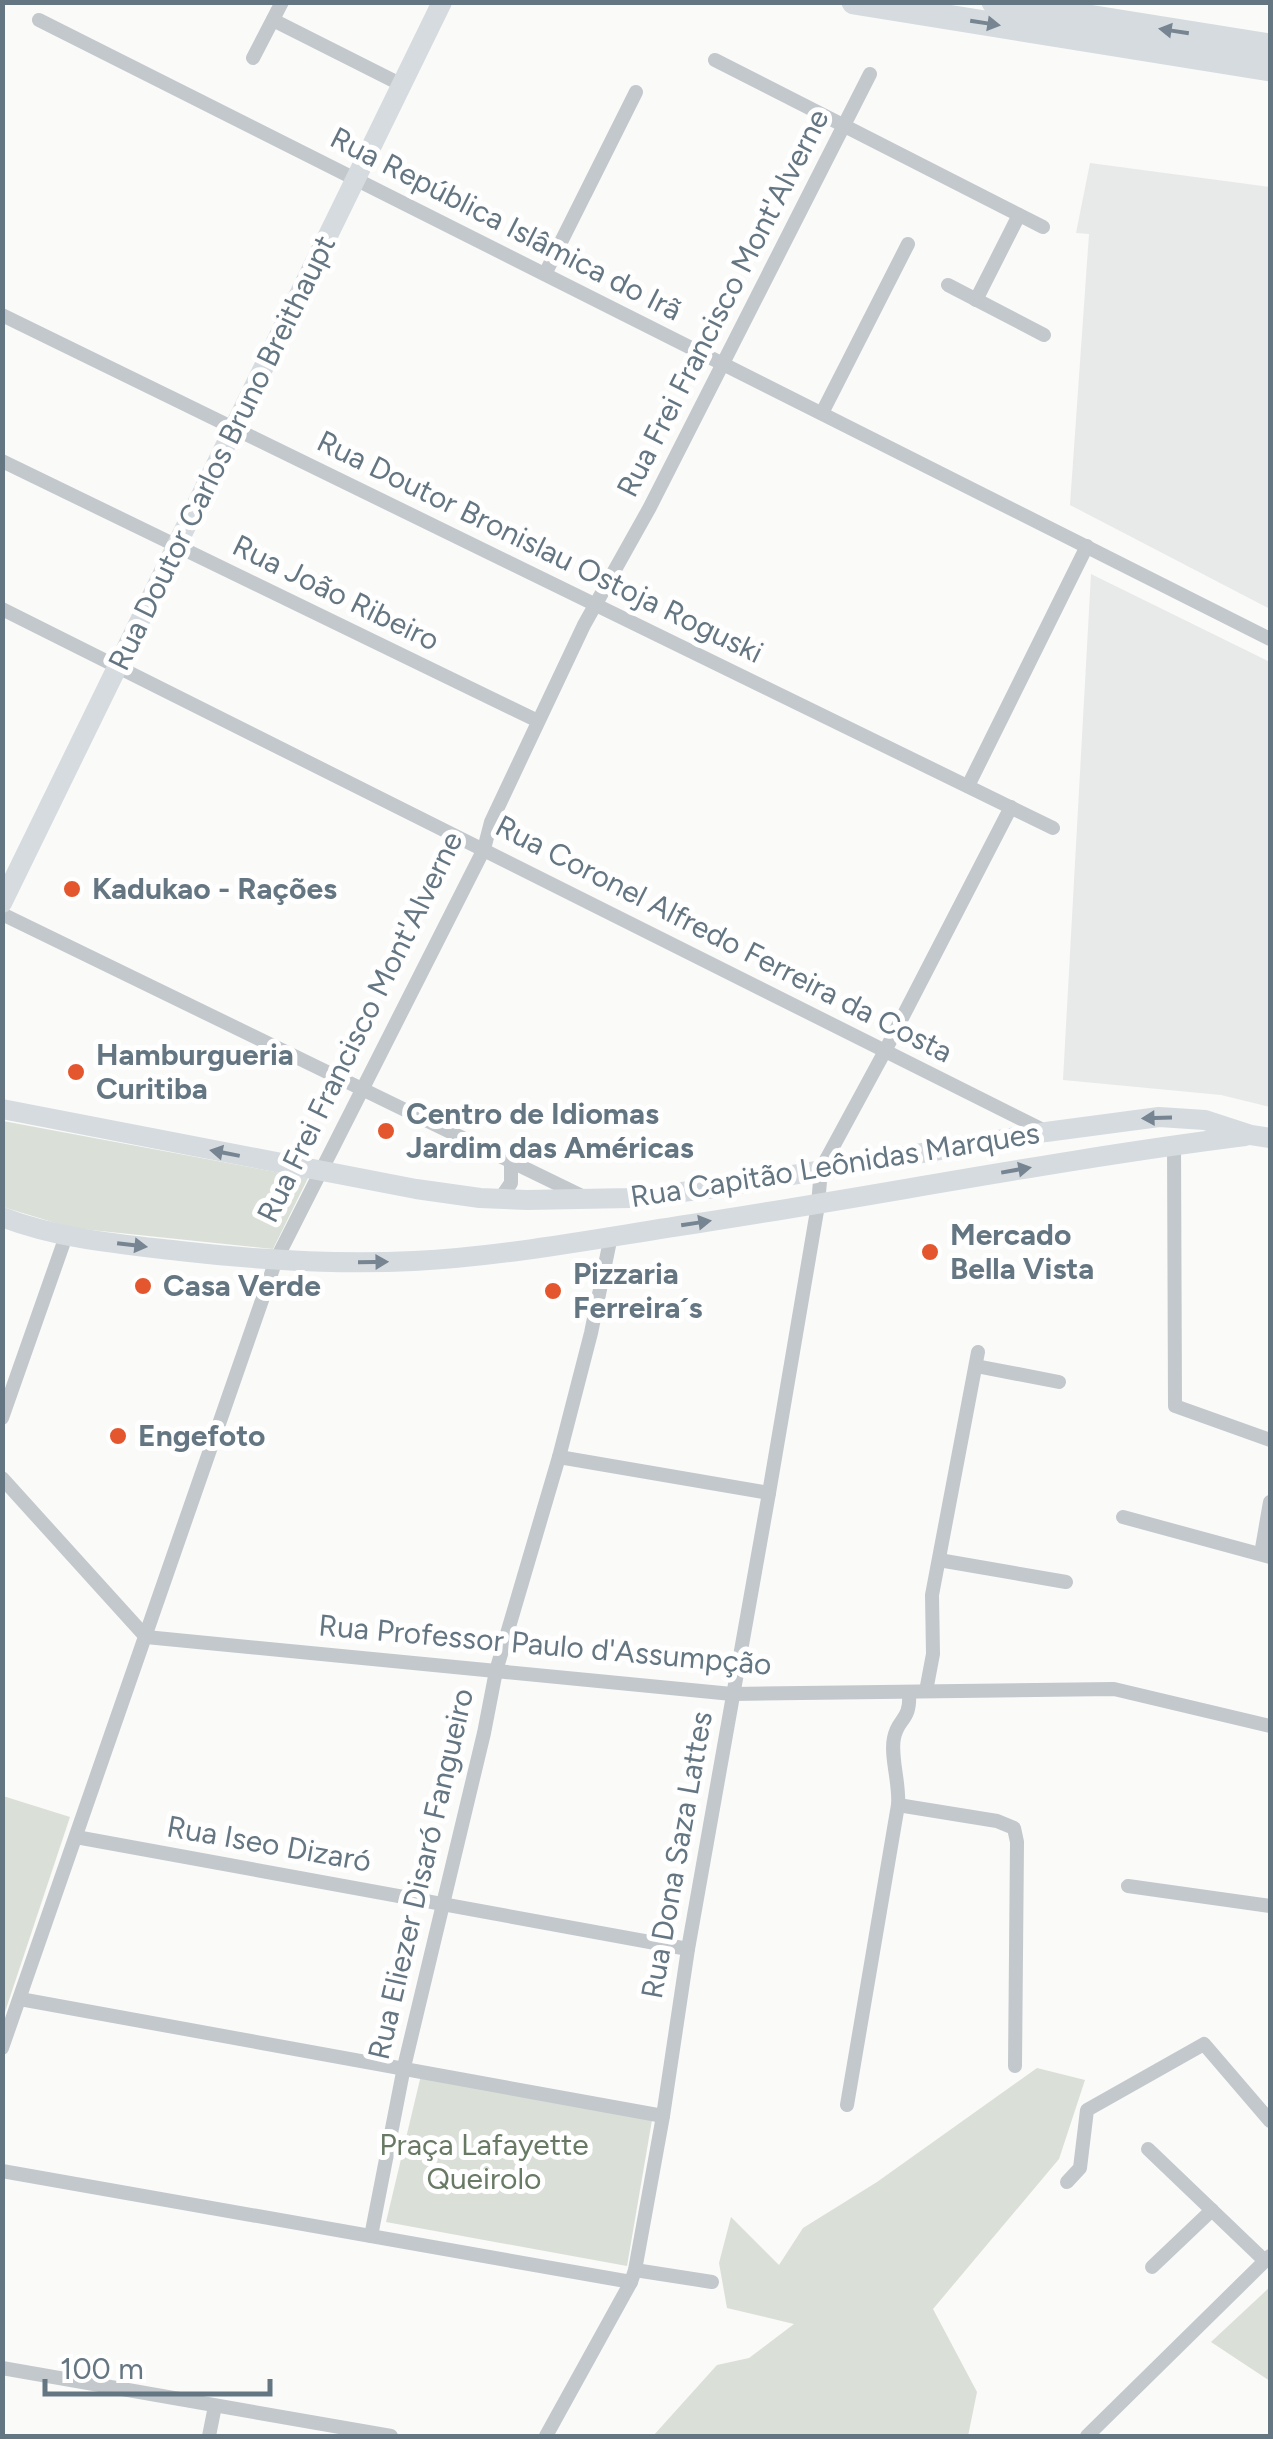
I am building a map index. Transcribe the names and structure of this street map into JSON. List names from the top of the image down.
{
  "streets": {
    "main road": ["Rua Doutor Carlos Bruno Breithaupt", "Rua Capitão Leônidas Marques"],
    "street": [
      "Rua República Islâmica do Irã",
      "Rua Frei Francisco Mont'Alverne",
      "Rua Doutor Bronislau Ostoja Roguski",
      "Rua João Ribeiro",
      "Rua Coronel Alfredo Ferreira da Costa",
      "Rua Professor Paulo d'Assumpção",
      "Rua Iseo Dizaró",
      "Rua Dona Saza Lattes",
      "Rua Eliezer Disaró Fangueiro"
    ]
  },
  "crossings": [
    ["Rua República Islâmica do Irã", "Rua Frei Francisco Mont'Alverne"],
    ["Rua República Islâmica do Irã", "Rua Doutor Carlos Bruno Breithaupt"],
    ["Rua Frei Francisco Mont'Alverne", "Rua Doutor Bronislau Ostoja Roguski"],
    ["Rua Frei Francisco Mont'Alverne", "Rua João Ribeiro"],
    ["Rua Frei Francisco Mont'Alverne", "Rua Coronel Alfredo Ferreira da Costa"],
    ["Rua Frei Francisco Mont'Alverne", "Rua Capitão Leônidas Marques"],
    ["Rua Frei Francisco Mont'Alverne", "Rua Professor Paulo d'Assumpção"],
    ["Rua Frei Francisco Mont'Alverne", "Rua Iseo Dizaró"],
    ["Rua Doutor Carlos Bruno Breithaupt", "Rua Doutor Bronislau Ostoja Roguski"],
    ["Rua Doutor Carlos Bruno Breithaupt", "Rua João Ribeiro"],
    ["Rua Doutor Carlos Bruno Breithaupt", "Rua Coronel Alfredo Ferreira da Costa"],
    ["Rua Coronel Alfredo Ferreira da Costa", "Rua Capitão Leônidas Marques"],
    ["Rua Capitão Leônidas Marques", "Rua Dona Saza Lattes"],
    ["Rua Capitão Leônidas Marques", "Rua Eliezer Disaró Fangueiro"],
    ["Rua Professor Paulo d'Assumpção", "Rua Dona Saza Lattes"],
    ["Rua Professor Paulo d'Assumpção", "Rua Eliezer Disaró Fangueiro"],
    ["Rua Iseo Dizaró", "Rua Dona Saza Lattes"],
    ["Rua Iseo Dizaró", "Rua Eliezer Disaró Fangueiro"]
  ],
  "parks": ["Praça Lafayette Queirolo"],
  "places": [
    "Kadukao - Rações",
    "Hamburgueria Curitiba",
    "Centro de Idiomas Jardim das Américas",
    "Mercado Bella Vista",
    "Casa Verde",
    "Pizzaria Ferreira´s",
    "Engefoto"
  ],
  "scale_bar": "100 m"
}
